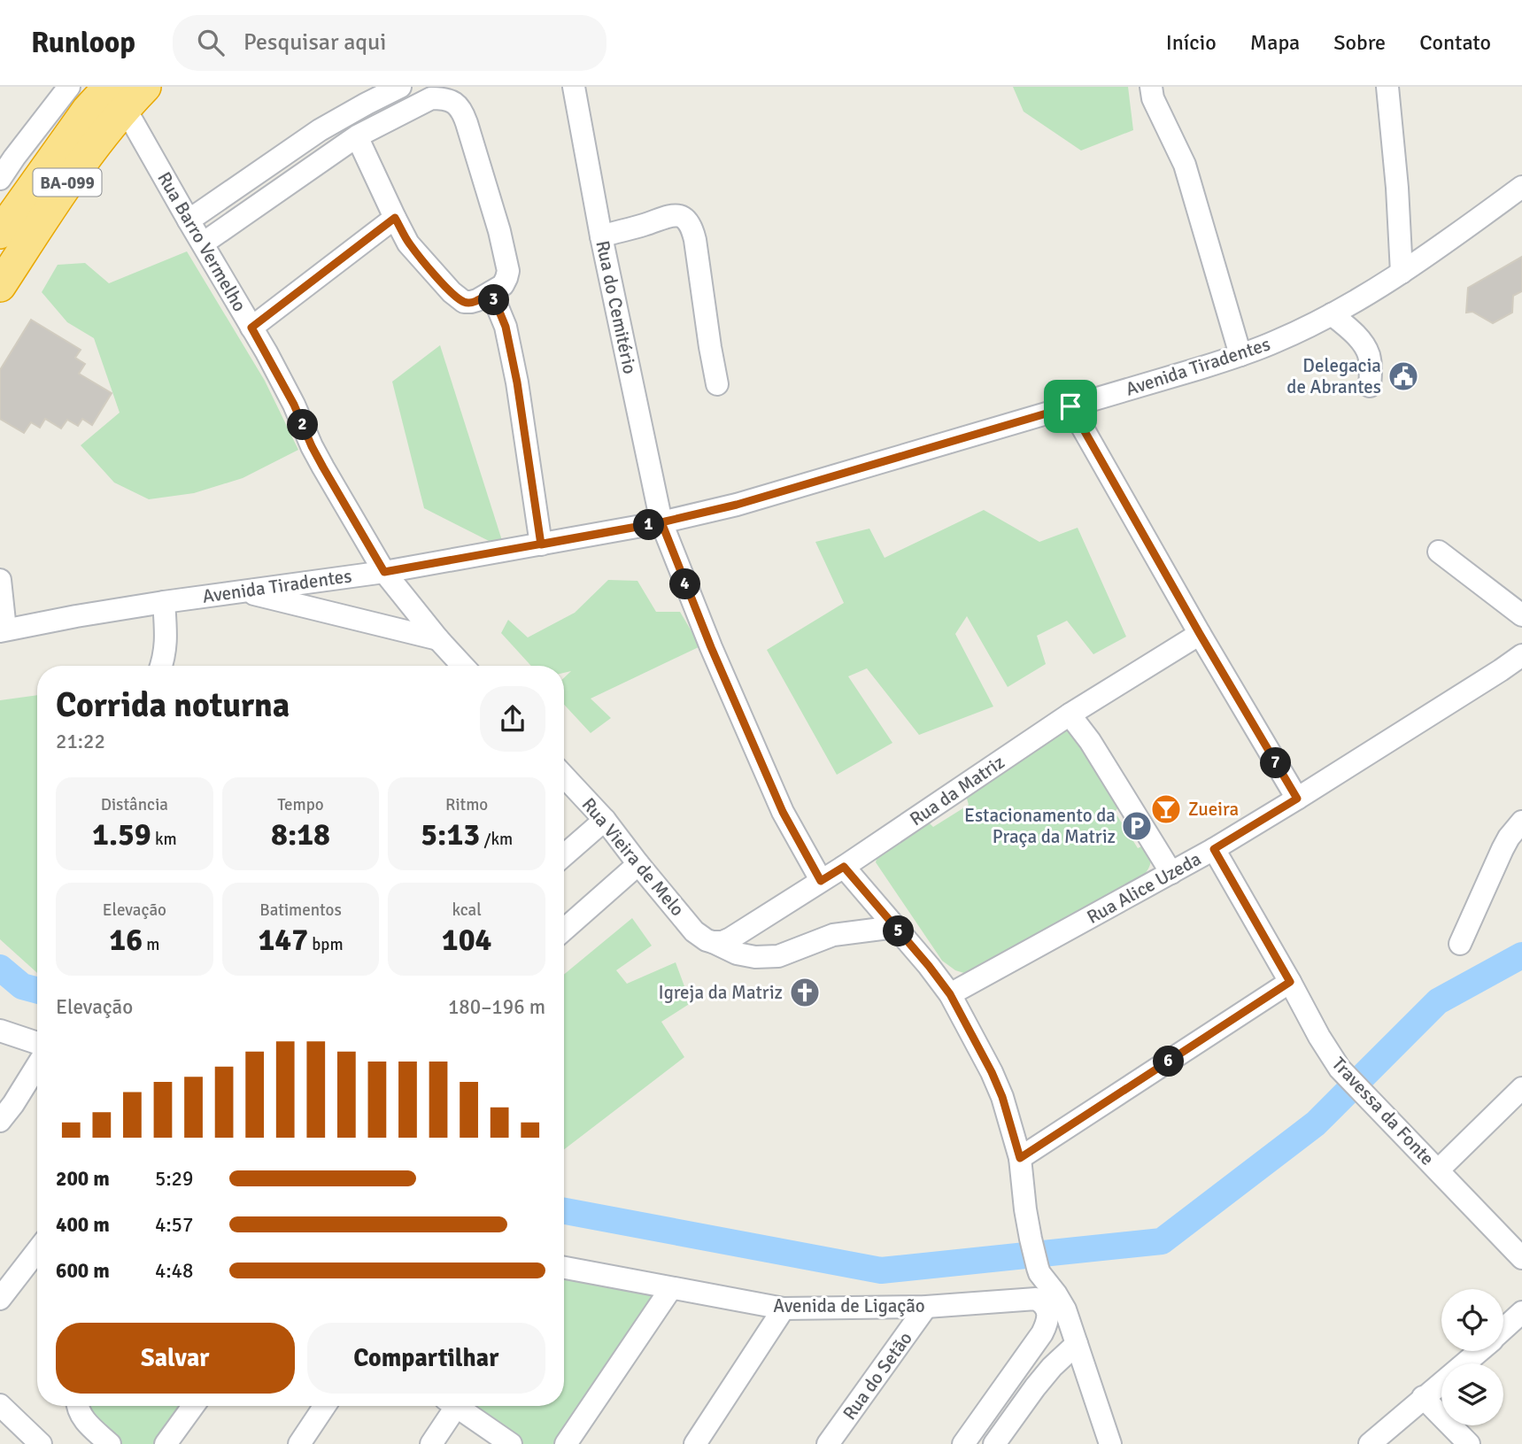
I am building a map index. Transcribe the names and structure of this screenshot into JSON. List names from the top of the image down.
{
  "streets": {
    "highway": ["BA-099"],
    "street": [
      "Rua Barro Vermelho",
      "Rua do Cemitério",
      "Avenida Tiradentes",
      "Rua da Matriz",
      "Rua Vieira de Melo",
      "Rua Alice Uzeda",
      "Travessa da Fonte",
      "Avenida de Ligação",
      "Rua do Setão"
    ]
  },
  "crossings": [
    ["BA-099", "Rua Barro Vermelho"],
    ["Rua Barro Vermelho", "Avenida Tiradentes"],
    ["Rua do Cemitério", "Avenida Tiradentes"],
    ["Rua do Cemitério", "Rua da Matriz"],
    ["Rua da Matriz", "Rua Vieira de Melo"],
    ["Rua Alice Uzeda", "Travessa da Fonte"],
    ["Avenida de Ligação", "Rua do Setão"]
  ],
  "places": {
    "public building": ["Delegacia de Abrantes"],
    "bar": ["Zueira"],
    "parking": ["Estacionamento da Praça da Matriz"],
    "church": ["Igreja da Matriz"]
  },
  "page": {
    "header": "Runloop",
    "search": "Pesquisar aqui",
    "nav": [
      "Início",
      "Mapa",
      "Sobre",
      "Contato"
    ],
    "pins": [
      "3",
      "2",
      "1",
      "4",
      "7",
      "5",
      "6"
    ],
    "heading": ["Corrida noturna", "21:22"],
    "stats": [
      ["Distância", "1.59 km"],
      ["Tempo", "8:18"],
      ["Ritmo", "5:13 /km"],
      ["Elevação", "16 m"],
      ["Batimentos", "147 bpm"],
      ["kcal", "104"]
    ],
    "chart": ["Elevação", "180–196 m"],
    "list": [
      {
        "name": "200 m",
        "note": "5:29"
      },
      {
        "name": "400 m",
        "note": "4:57"
      },
      {
        "name": "600 m",
        "note": "4:48"
      }
    ],
    "buttons": ["Salvar", "Compartilhar"]
  }
}
